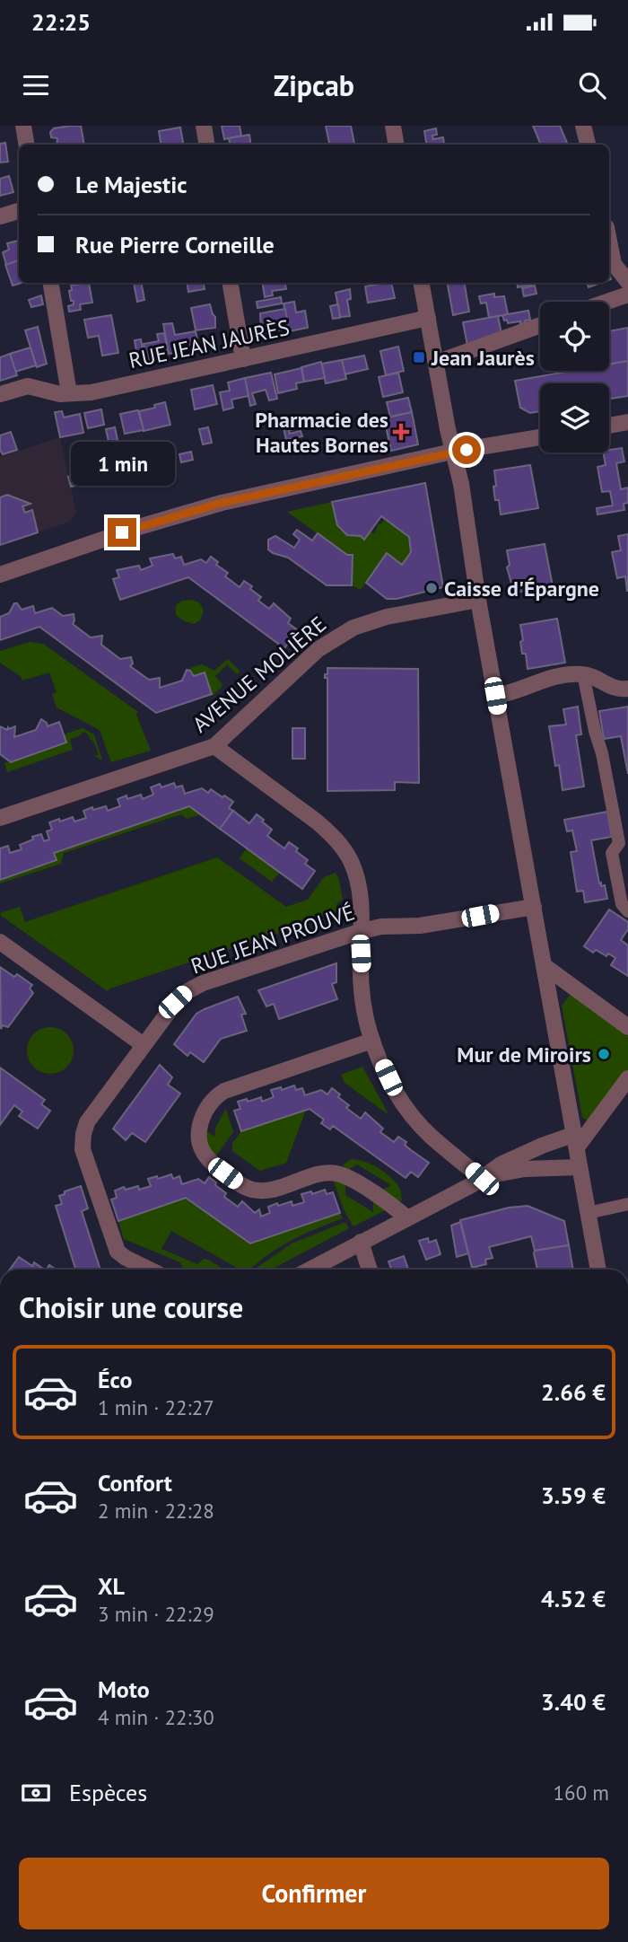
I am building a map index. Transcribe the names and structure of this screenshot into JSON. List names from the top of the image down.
{
  "streets": {
    "street": ["RUE JEAN JAURÈS", "AVENUE MOLIÈRE", "RUE JEAN PROUVÉ"]
  },
  "places": {
    "transit": ["Jean Jaurès"],
    "health": ["Pharmacie des Hautes Bornes"],
    "other": ["Caisse d'Épargne", "Mur de Miroirs"]
  },
  "page": {
    "status": "22:25",
    "header": "Zipcab",
    "banner": ["Le Majestic", "Rue Pierre Corneille"],
    "bubble": "1 min",
    "heading": "Choisir une course",
    "list": [
      {
        "name": "Éco",
        "note": "1 min · 22:27",
        "value": "2.66 €"
      },
      {
        "name": "Confort",
        "note": "2 min · 22:28",
        "value": "3.59 €"
      },
      {
        "name": "XL",
        "note": "3 min · 22:29",
        "value": "4.52 €"
      },
      {
        "name": "Moto",
        "note": "4 min · 22:30",
        "value": "3.40 €"
      }
    ],
    "pay": ["Espèces", "160 m"],
    "buttons": "Confirmer"
  }
}
